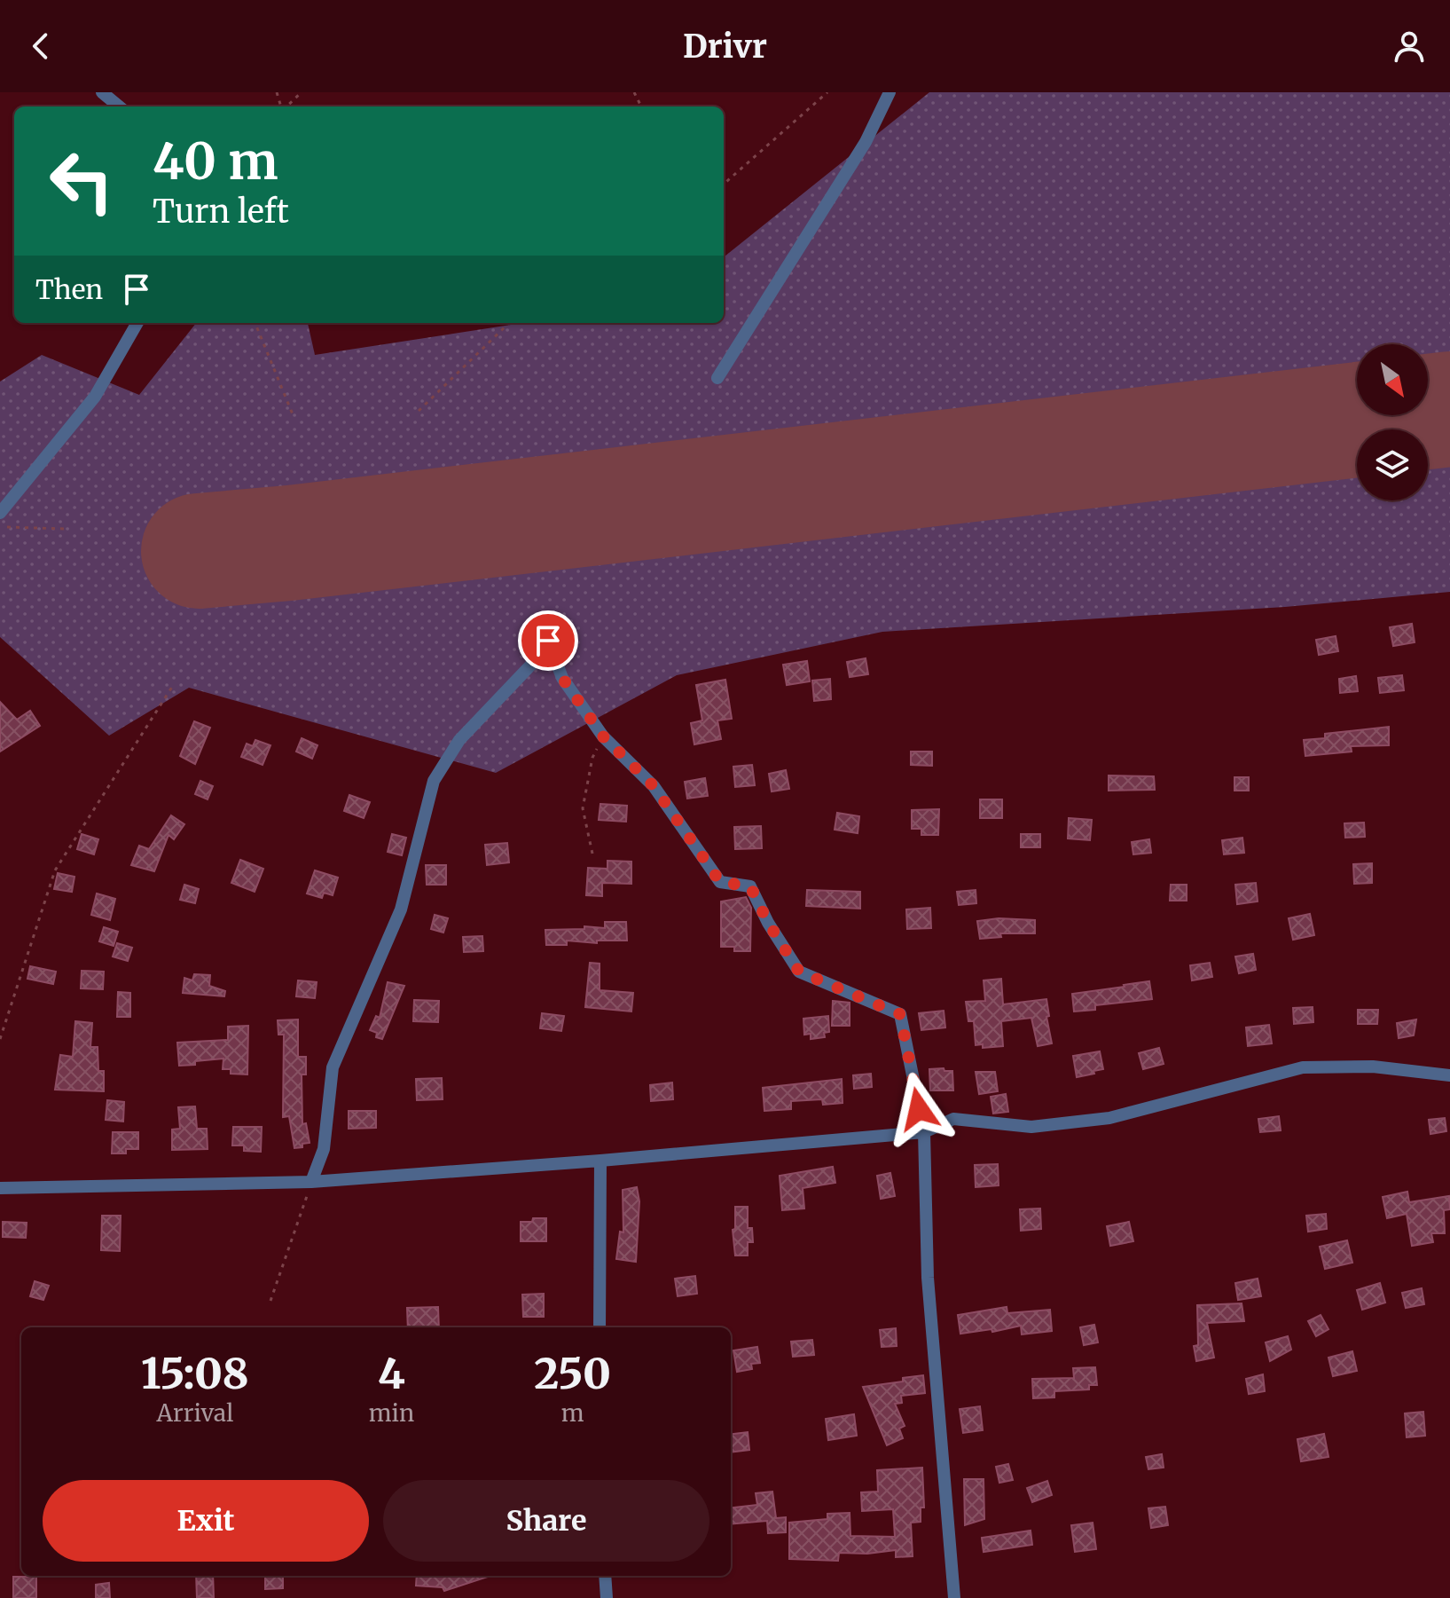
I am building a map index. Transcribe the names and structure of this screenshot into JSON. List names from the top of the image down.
{
  "north": "bottom right",
  "page": {
    "header": "Drivr",
    "turn": ["40 m", "Turn left"],
    "then": "Then",
    "eta": [
      "15:08",
      "Arrival",
      "4",
      "min",
      "250",
      "m"
    ],
    "buttons": ["Exit", "Share"]
  }
}
